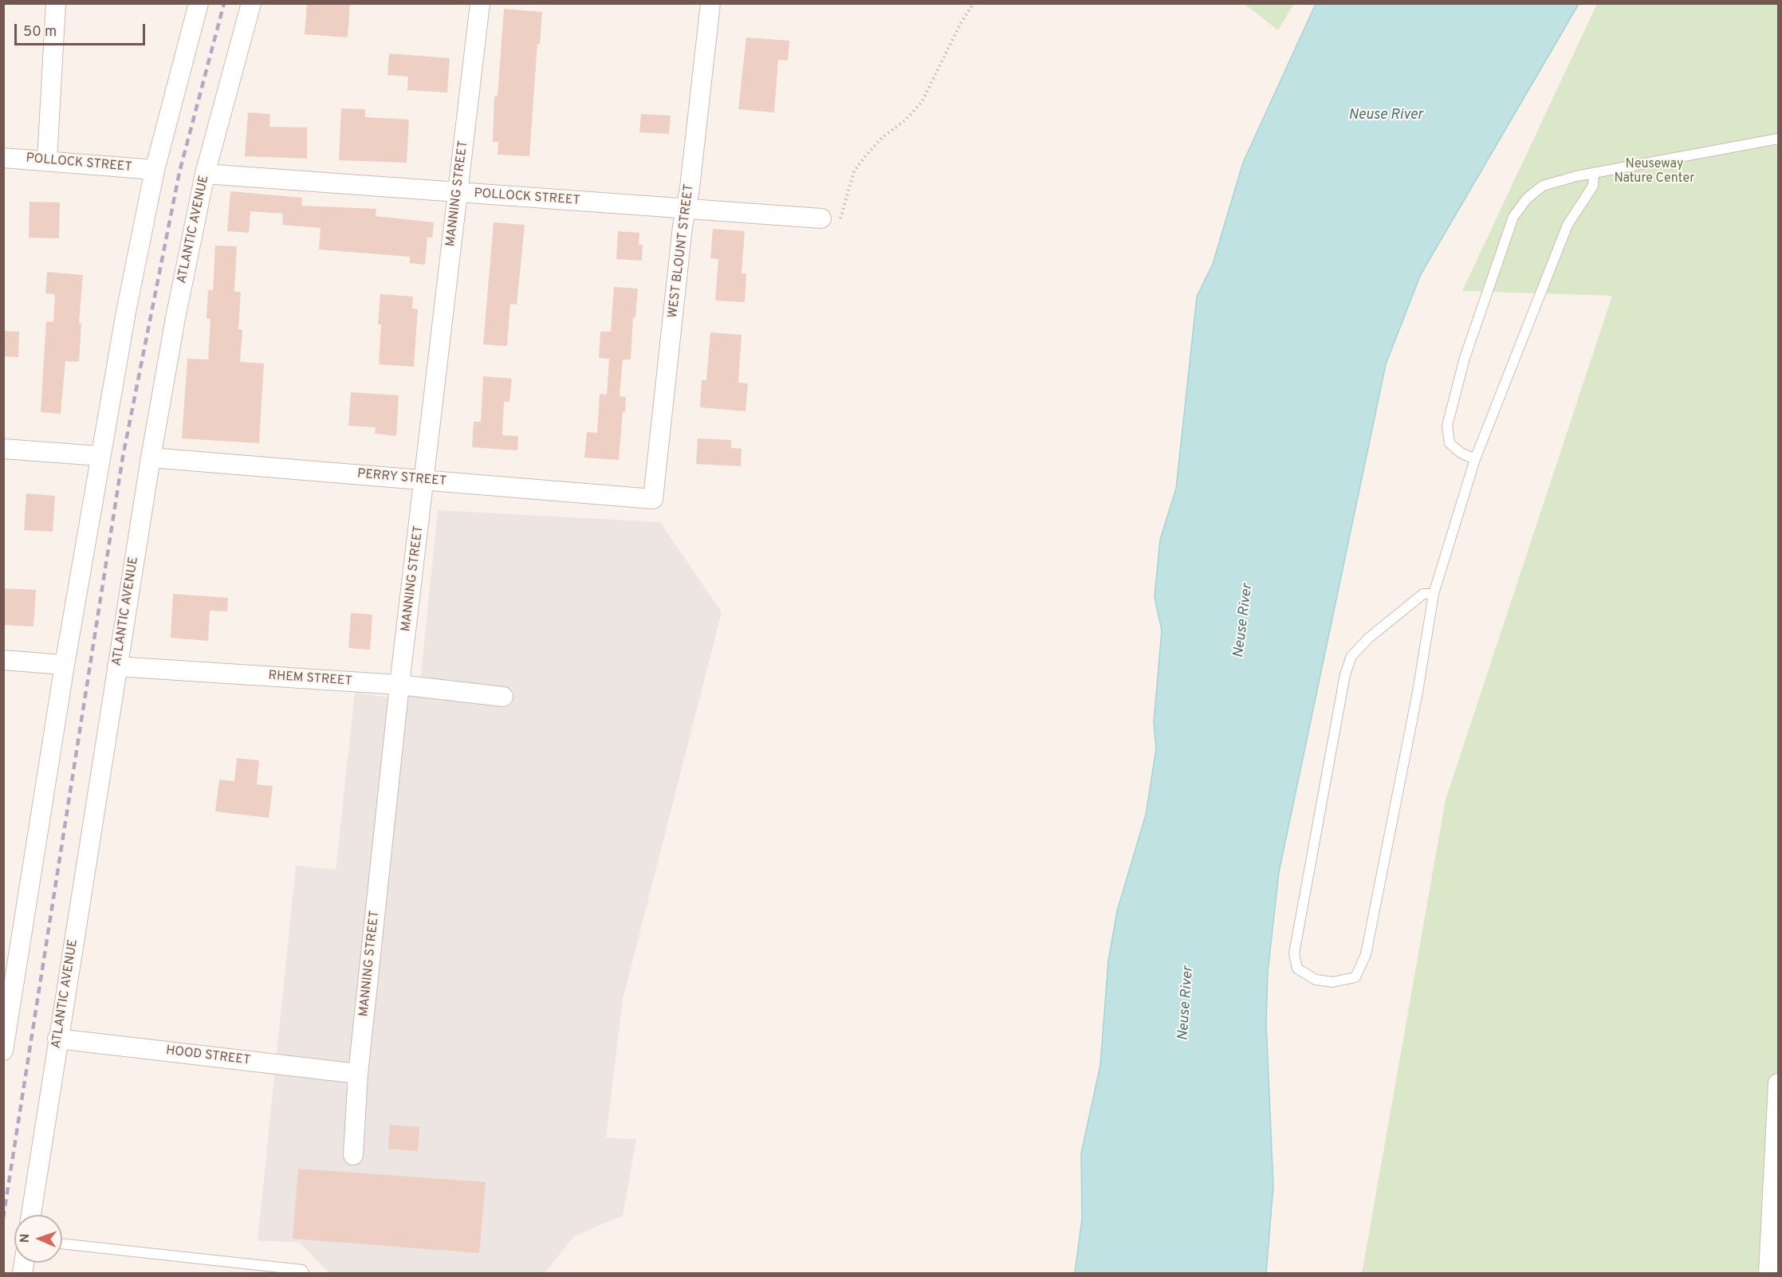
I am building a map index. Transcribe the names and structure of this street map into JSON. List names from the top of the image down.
{
  "streets": {
    "street": [
      "POLLOCK STREET",
      "MANNING STREET",
      "ATLANTIC AVENUE",
      "WEST BLOUNT STREET",
      "PERRY STREET",
      "RHEM STREET",
      "HOOD STREET"
    ]
  },
  "crossings": [
    ["POLLOCK STREET", "MANNING STREET"],
    ["POLLOCK STREET", "ATLANTIC AVENUE"],
    ["POLLOCK STREET", "WEST BLOUNT STREET"],
    ["MANNING STREET", "PERRY STREET"],
    ["MANNING STREET", "RHEM STREET"],
    ["MANNING STREET", "HOOD STREET"],
    ["ATLANTIC AVENUE", "PERRY STREET"],
    ["ATLANTIC AVENUE", "RHEM STREET"],
    ["ATLANTIC AVENUE", "HOOD STREET"],
    ["WEST BLOUNT STREET", "PERRY STREET"]
  ],
  "water": ["Neuse River"],
  "parks": ["Neuseway Nature Center"],
  "scale_bar": "50 m",
  "north": "left"
}
